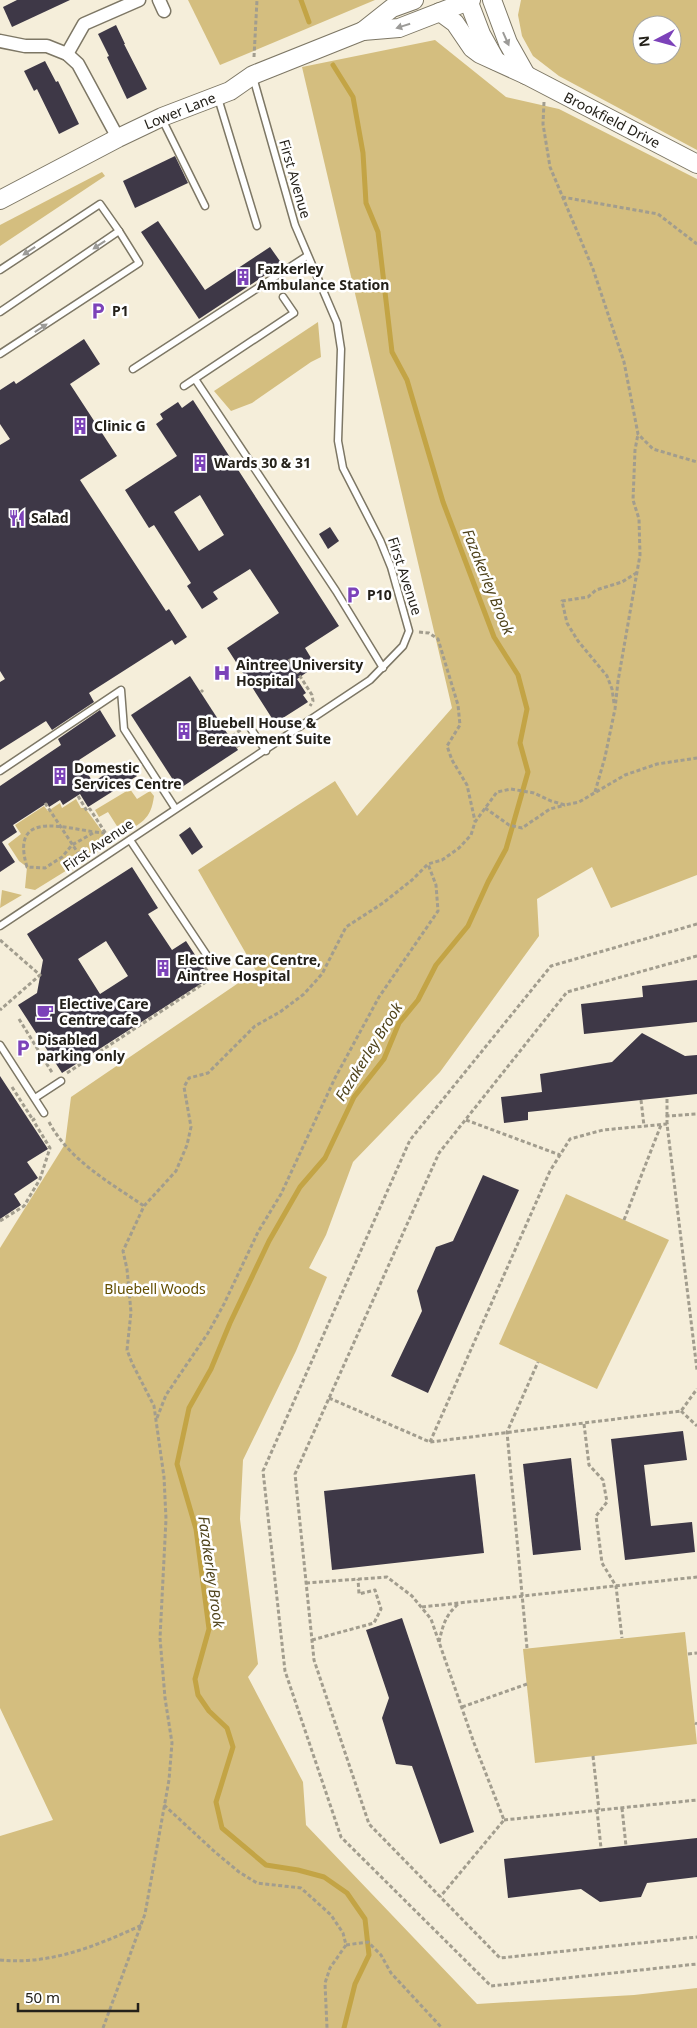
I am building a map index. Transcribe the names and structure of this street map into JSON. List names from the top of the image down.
{
  "streets": {
    "street": ["Lower Lane", "Brookfield Drive"],
    "lane": ["First Avenue"]
  },
  "crossings": [
    ["Lower Lane", "Brookfield Drive"],
    ["Lower Lane", "First Avenue"]
  ],
  "water": ["Fazakerley Brook"],
  "parks": ["Bluebell Woods"],
  "places": {
    "building": [
      "Fazkerley Ambulance Station",
      "Clinic G",
      "Wards 30 & 31",
      "Bluebell House & Bereavement Suite",
      "Domestic Services Centre",
      "Elective Care Centre, Aintree Hospital"
    ],
    "parking": ["P1", "P10", "Disabled parking only"],
    "restaurant": ["Salad"],
    "hospital": ["Aintree University Hospital"],
    "cafe": ["Elective Care Centre cafe"]
  },
  "scale_bar": "50 m",
  "north": "left"
}
